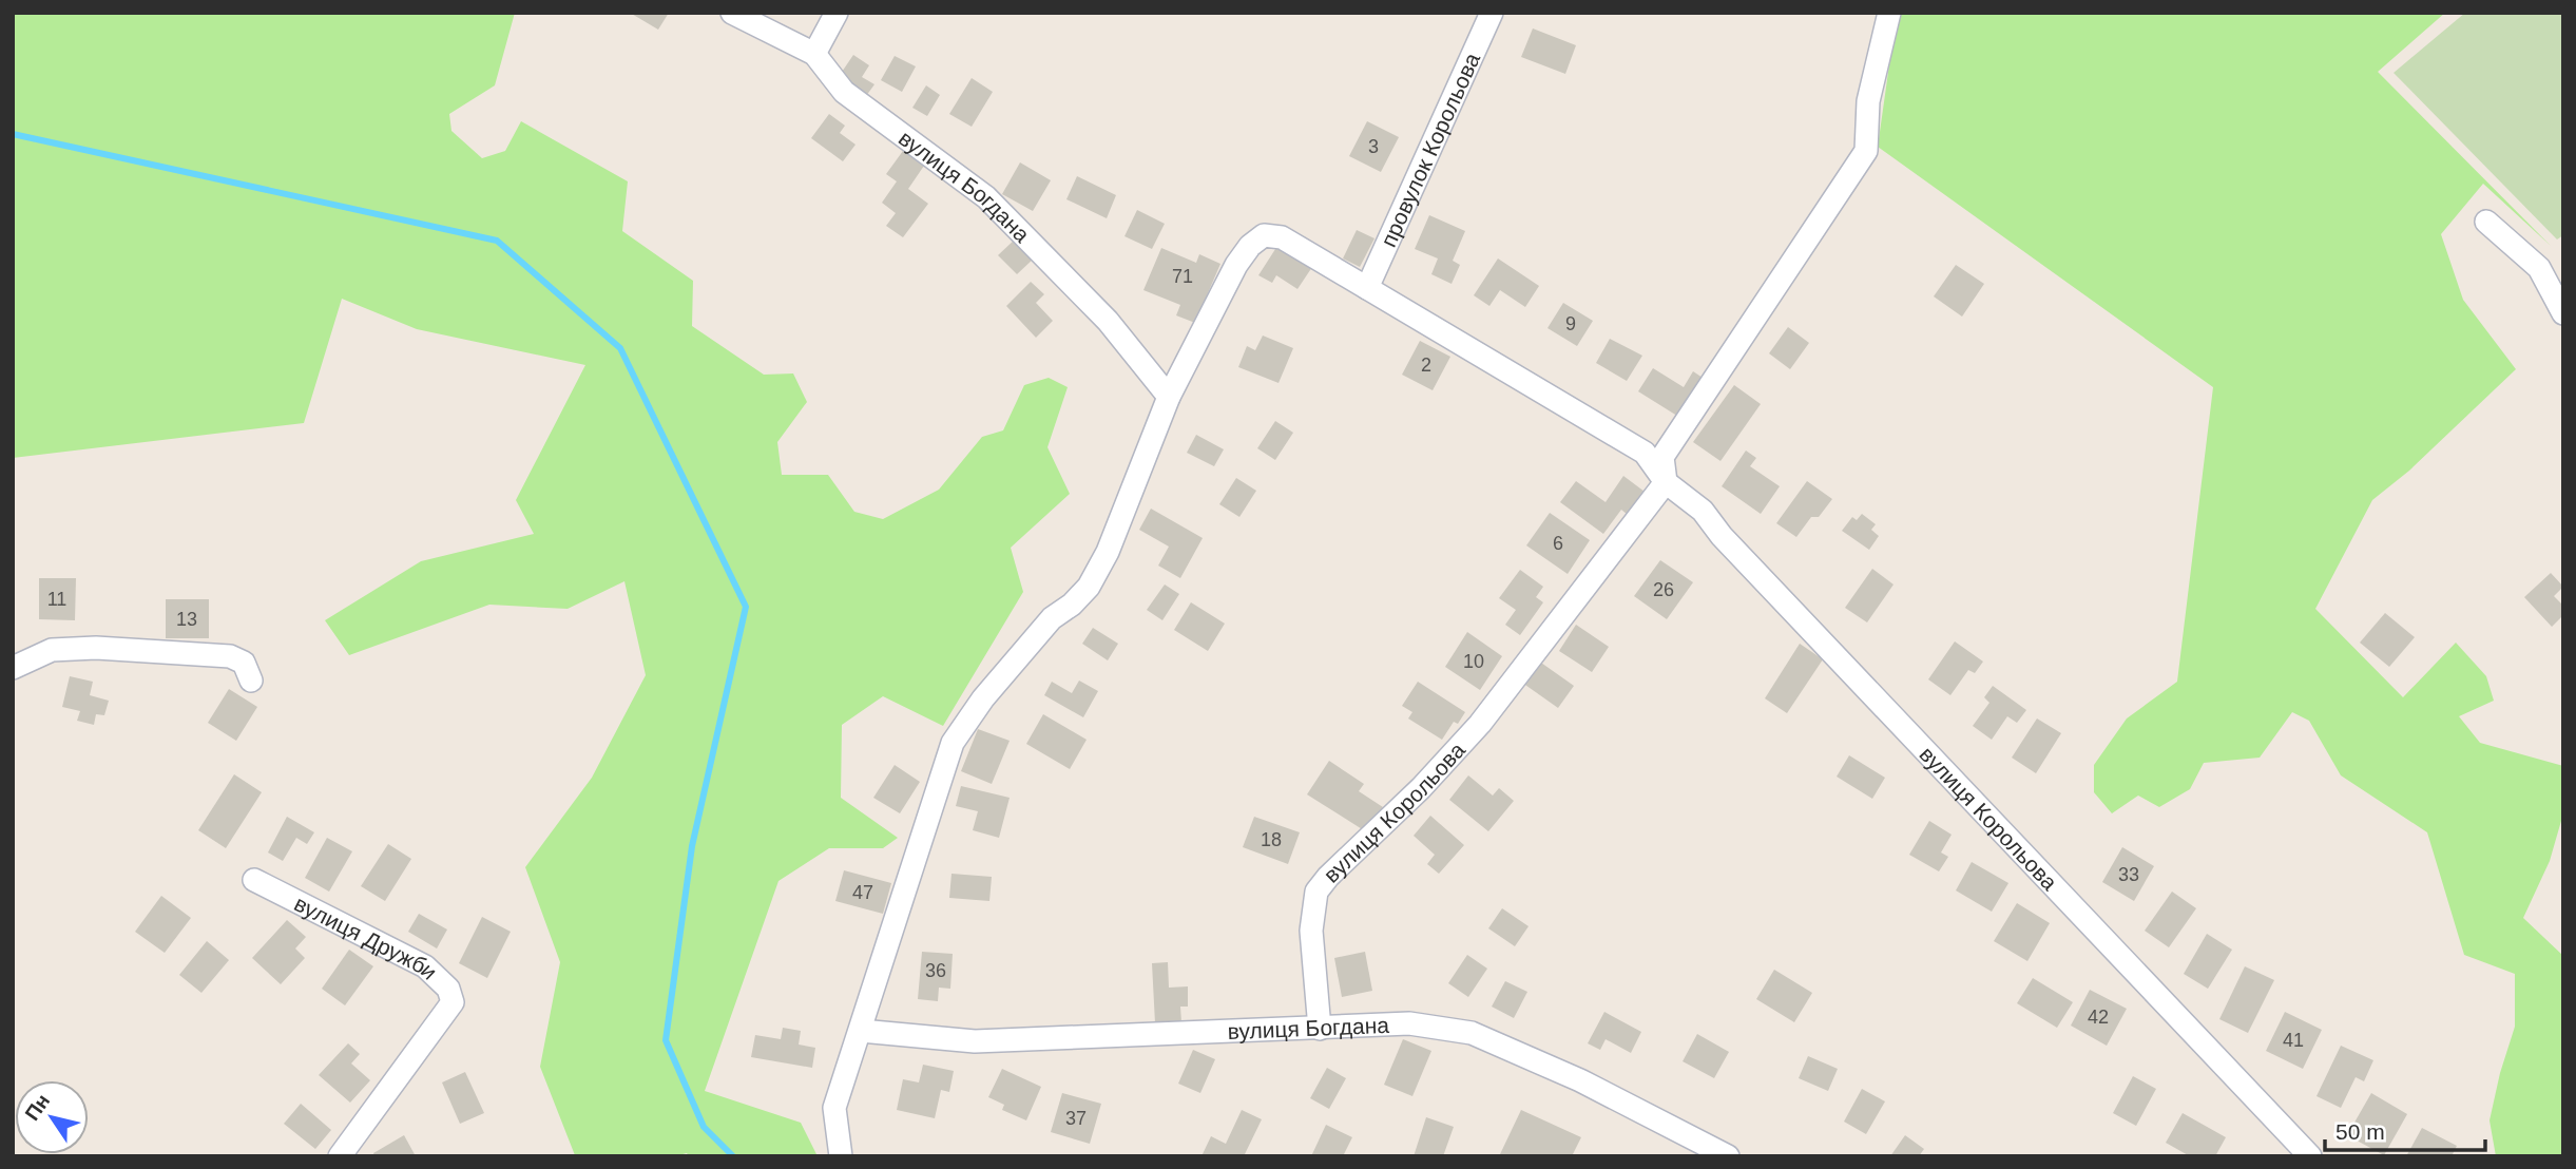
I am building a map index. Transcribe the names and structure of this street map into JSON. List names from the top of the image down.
{
  "streets": {
    "street": [
      "провулок Корольова",
      "вулиця Богдана",
      "вулиця Корольова",
      "вулиця Дружби"
    ]
  },
  "crossings": [
    ["провулок Корольова", "вулиця Корольова"],
    ["вулиця Богдана", "вулиця Корольова"]
  ],
  "house_numbers": [
    "3",
    "71",
    "9",
    "2",
    "6",
    "26",
    "11",
    "13",
    "10",
    "18",
    "33",
    "47",
    "36",
    "42",
    "41",
    "37"
  ],
  "scale_bar": "50 m",
  "north": "top left"
}
